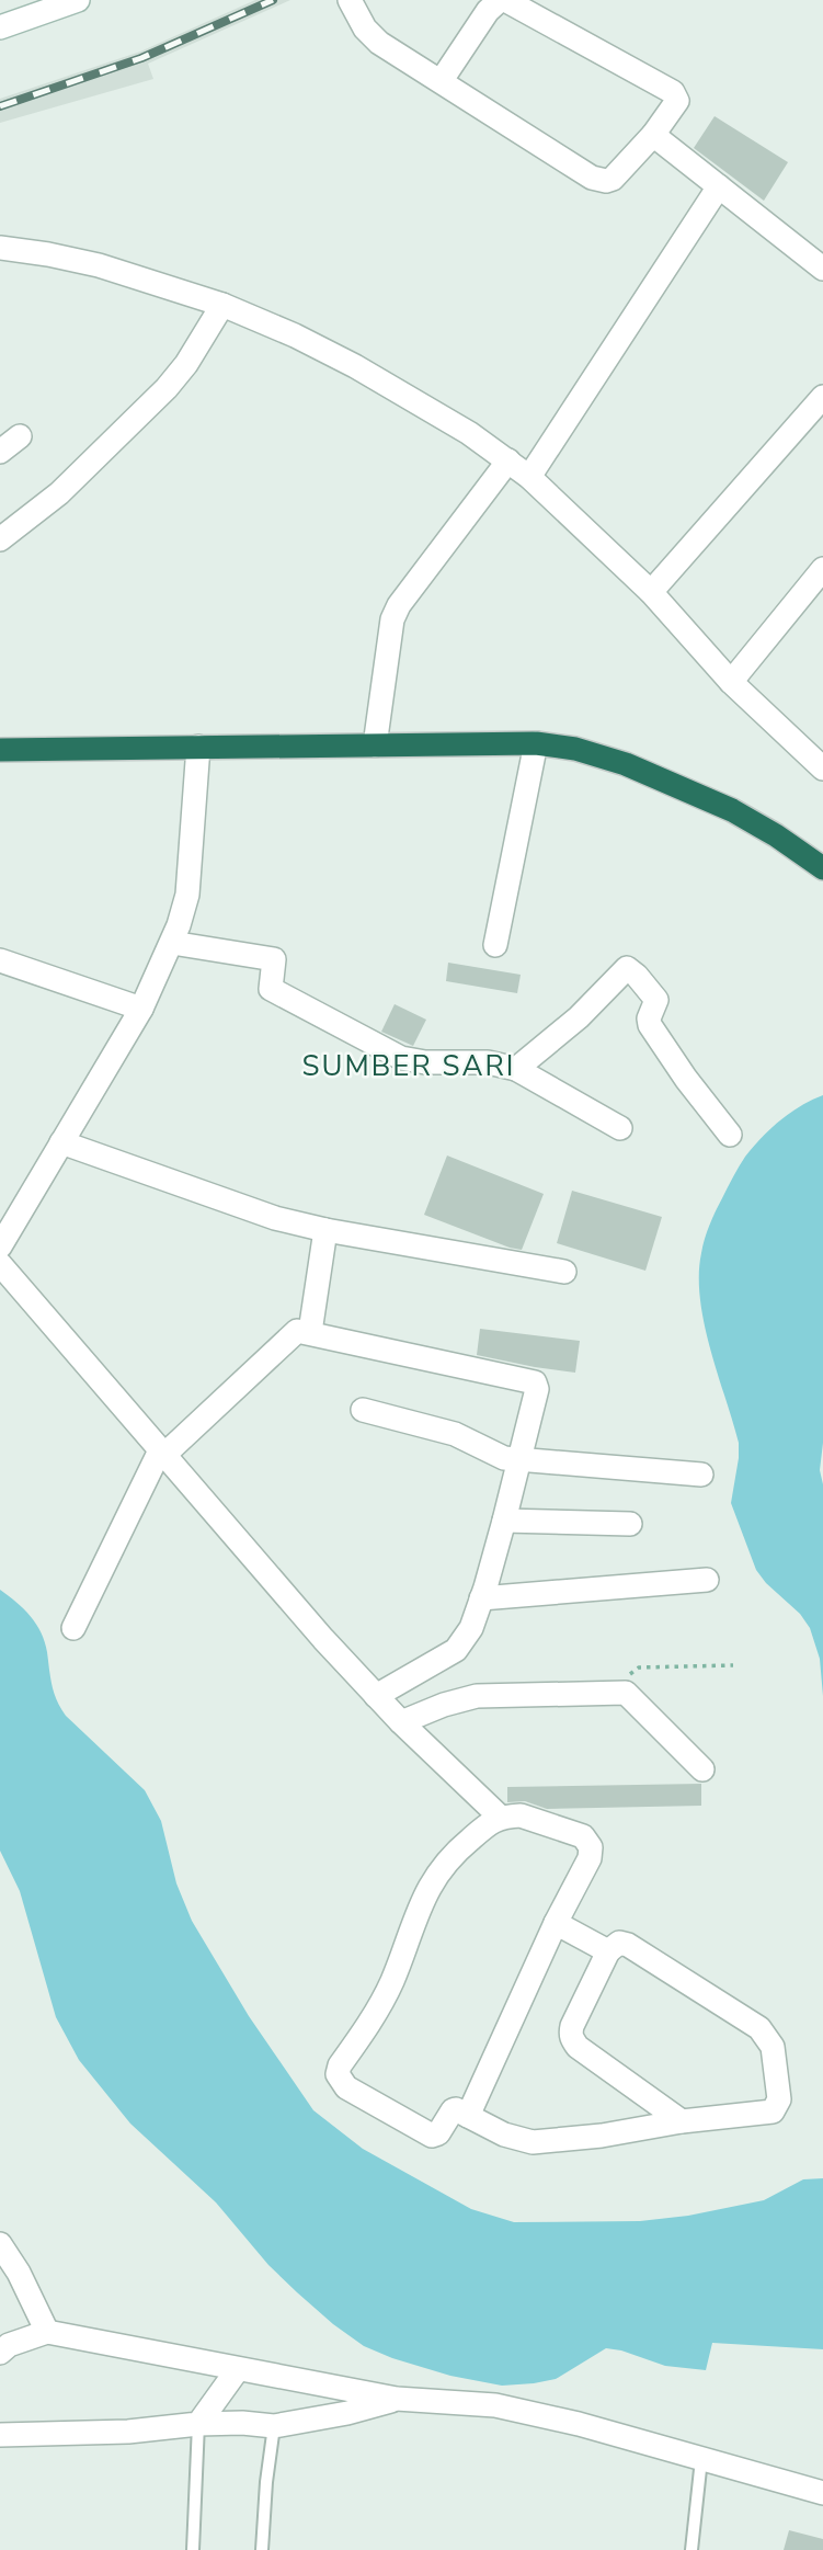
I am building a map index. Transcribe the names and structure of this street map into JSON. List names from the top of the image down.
{
  "districts": ["SUMBER SARI"]
}
